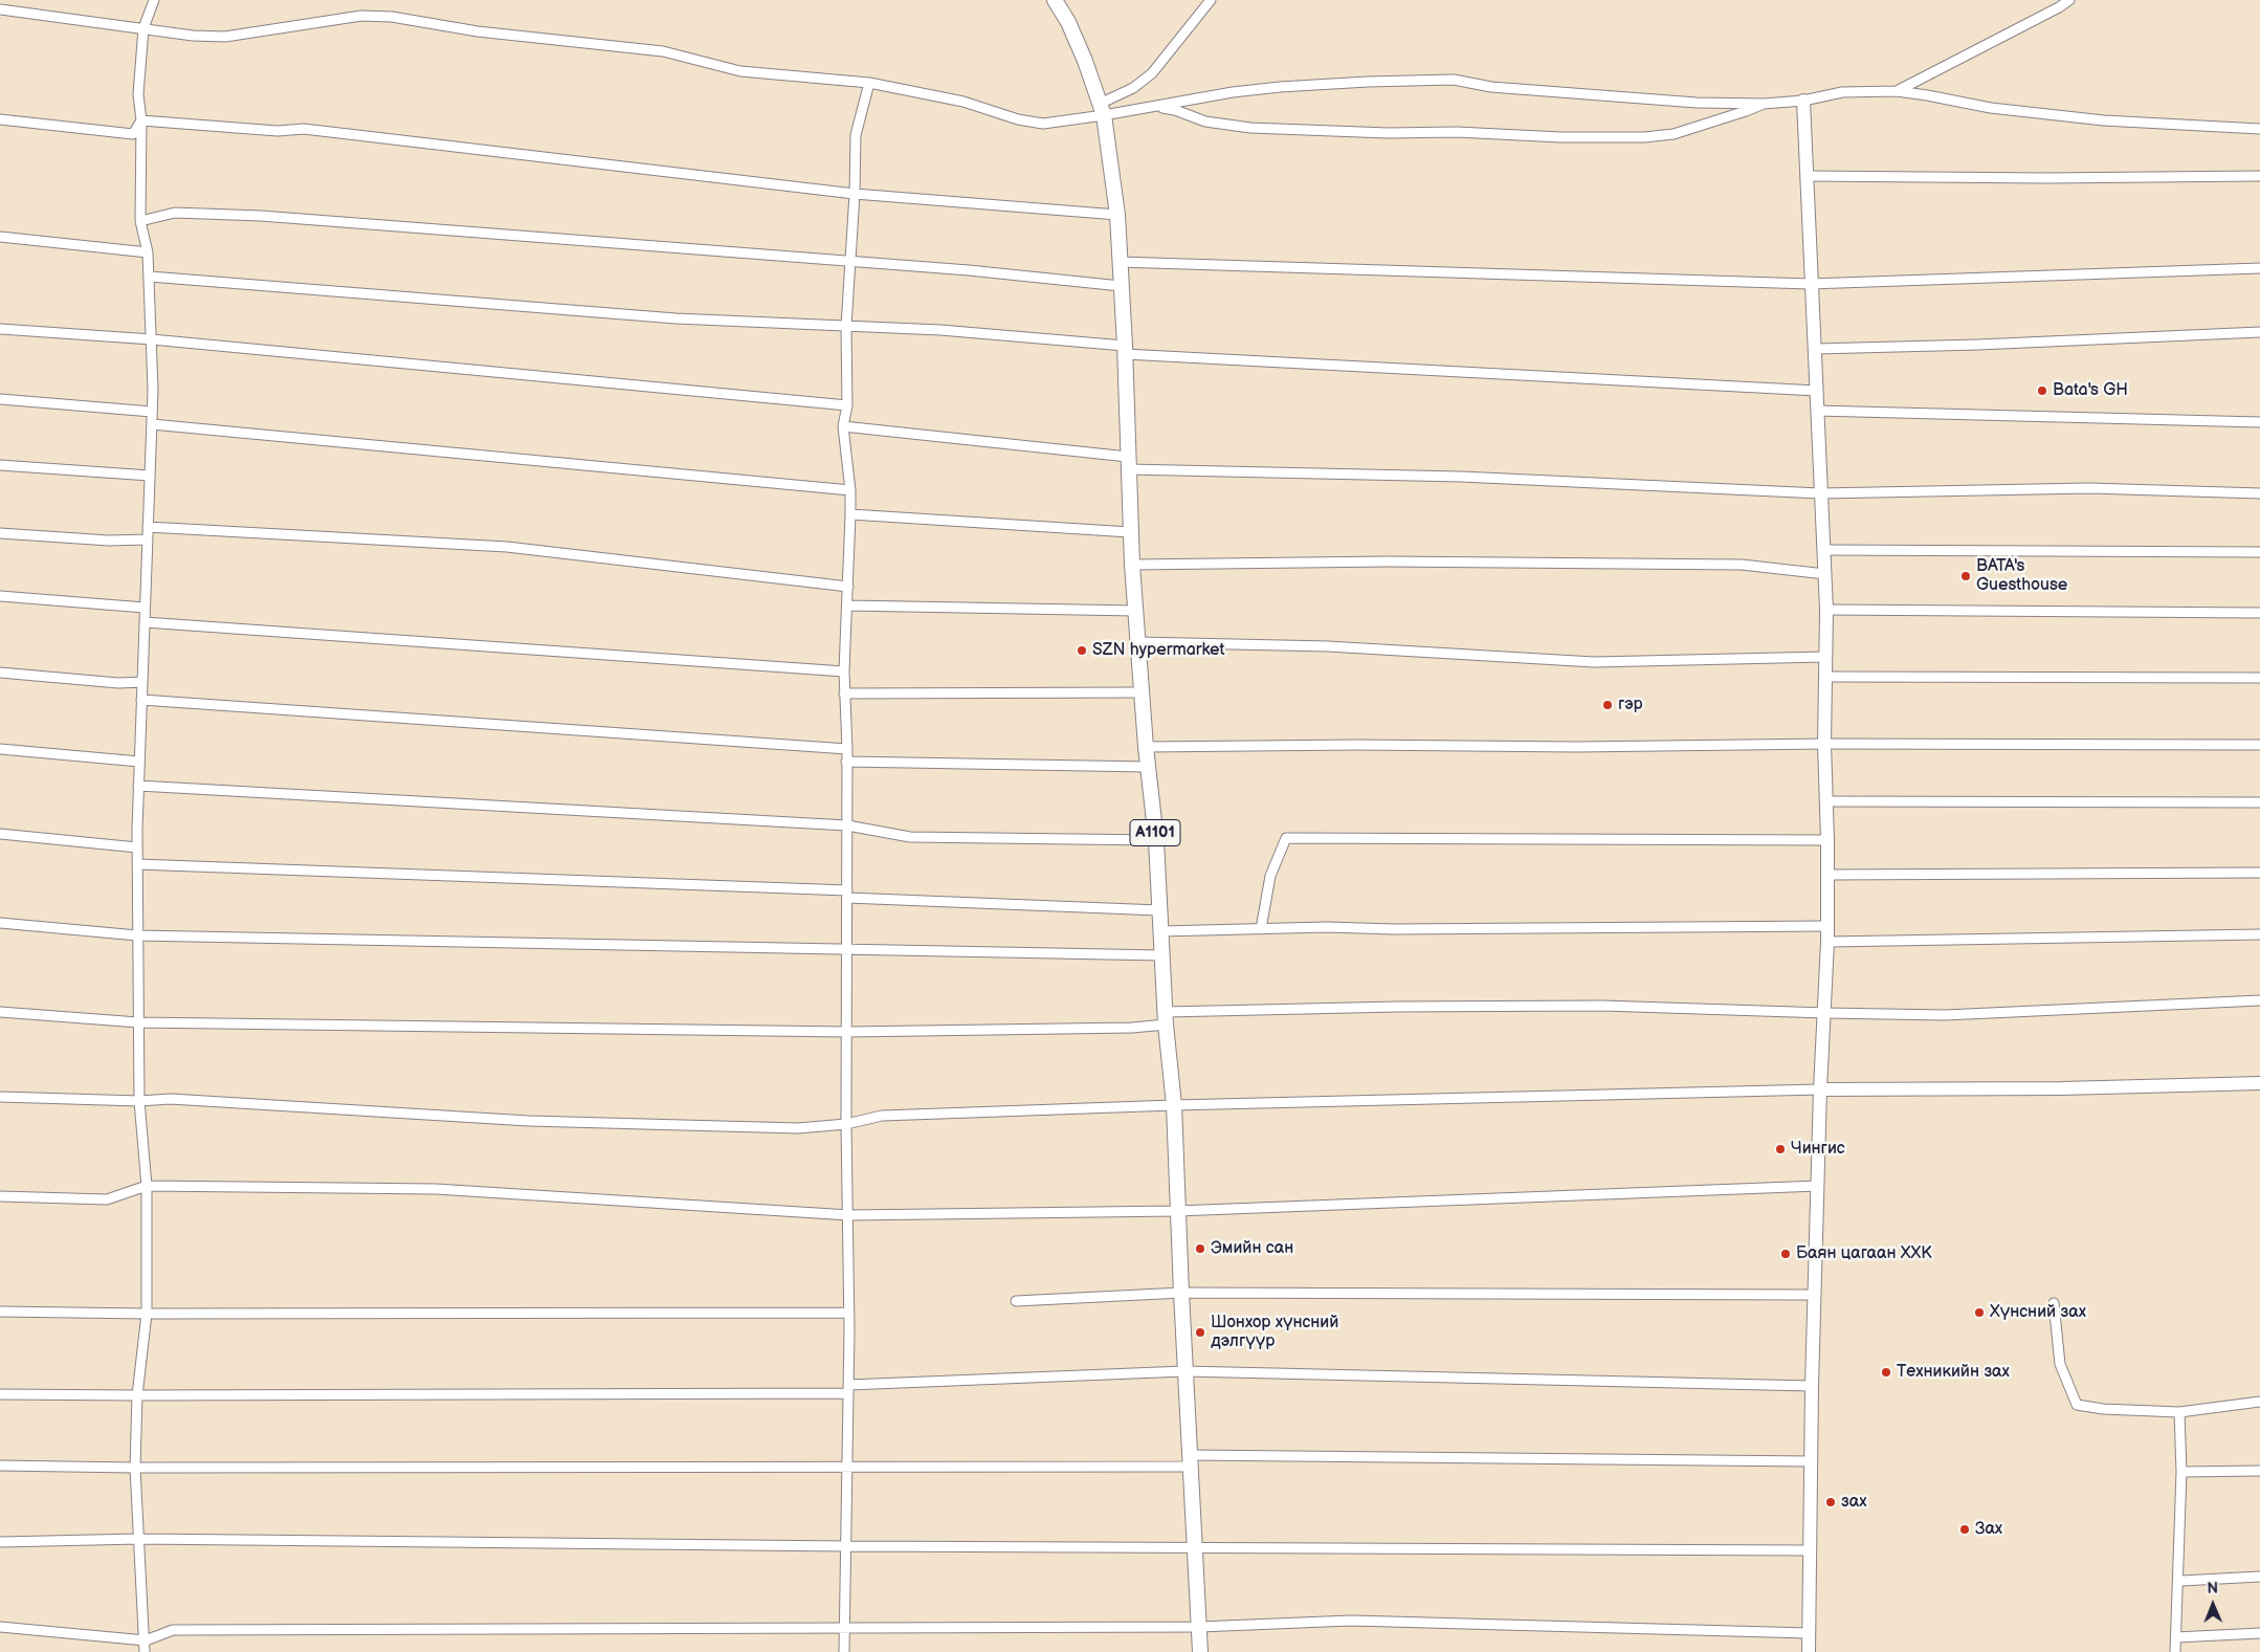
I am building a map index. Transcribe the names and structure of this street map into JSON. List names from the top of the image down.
{
  "streets": {
    "main road": ["A1101"]
  },
  "places": [
    "Bata's GH",
    "BATA's Guesthouse",
    "SZN hypermarket",
    "гэр",
    "Чингис",
    "Эмийн сан",
    "Баян цагаан ХХК",
    "Хүнсний зах",
    "Шонхор хүнсний дэлгүүр",
    "Техникийн зах",
    "зах",
    "Зах"
  ],
  "north": "top"
}
